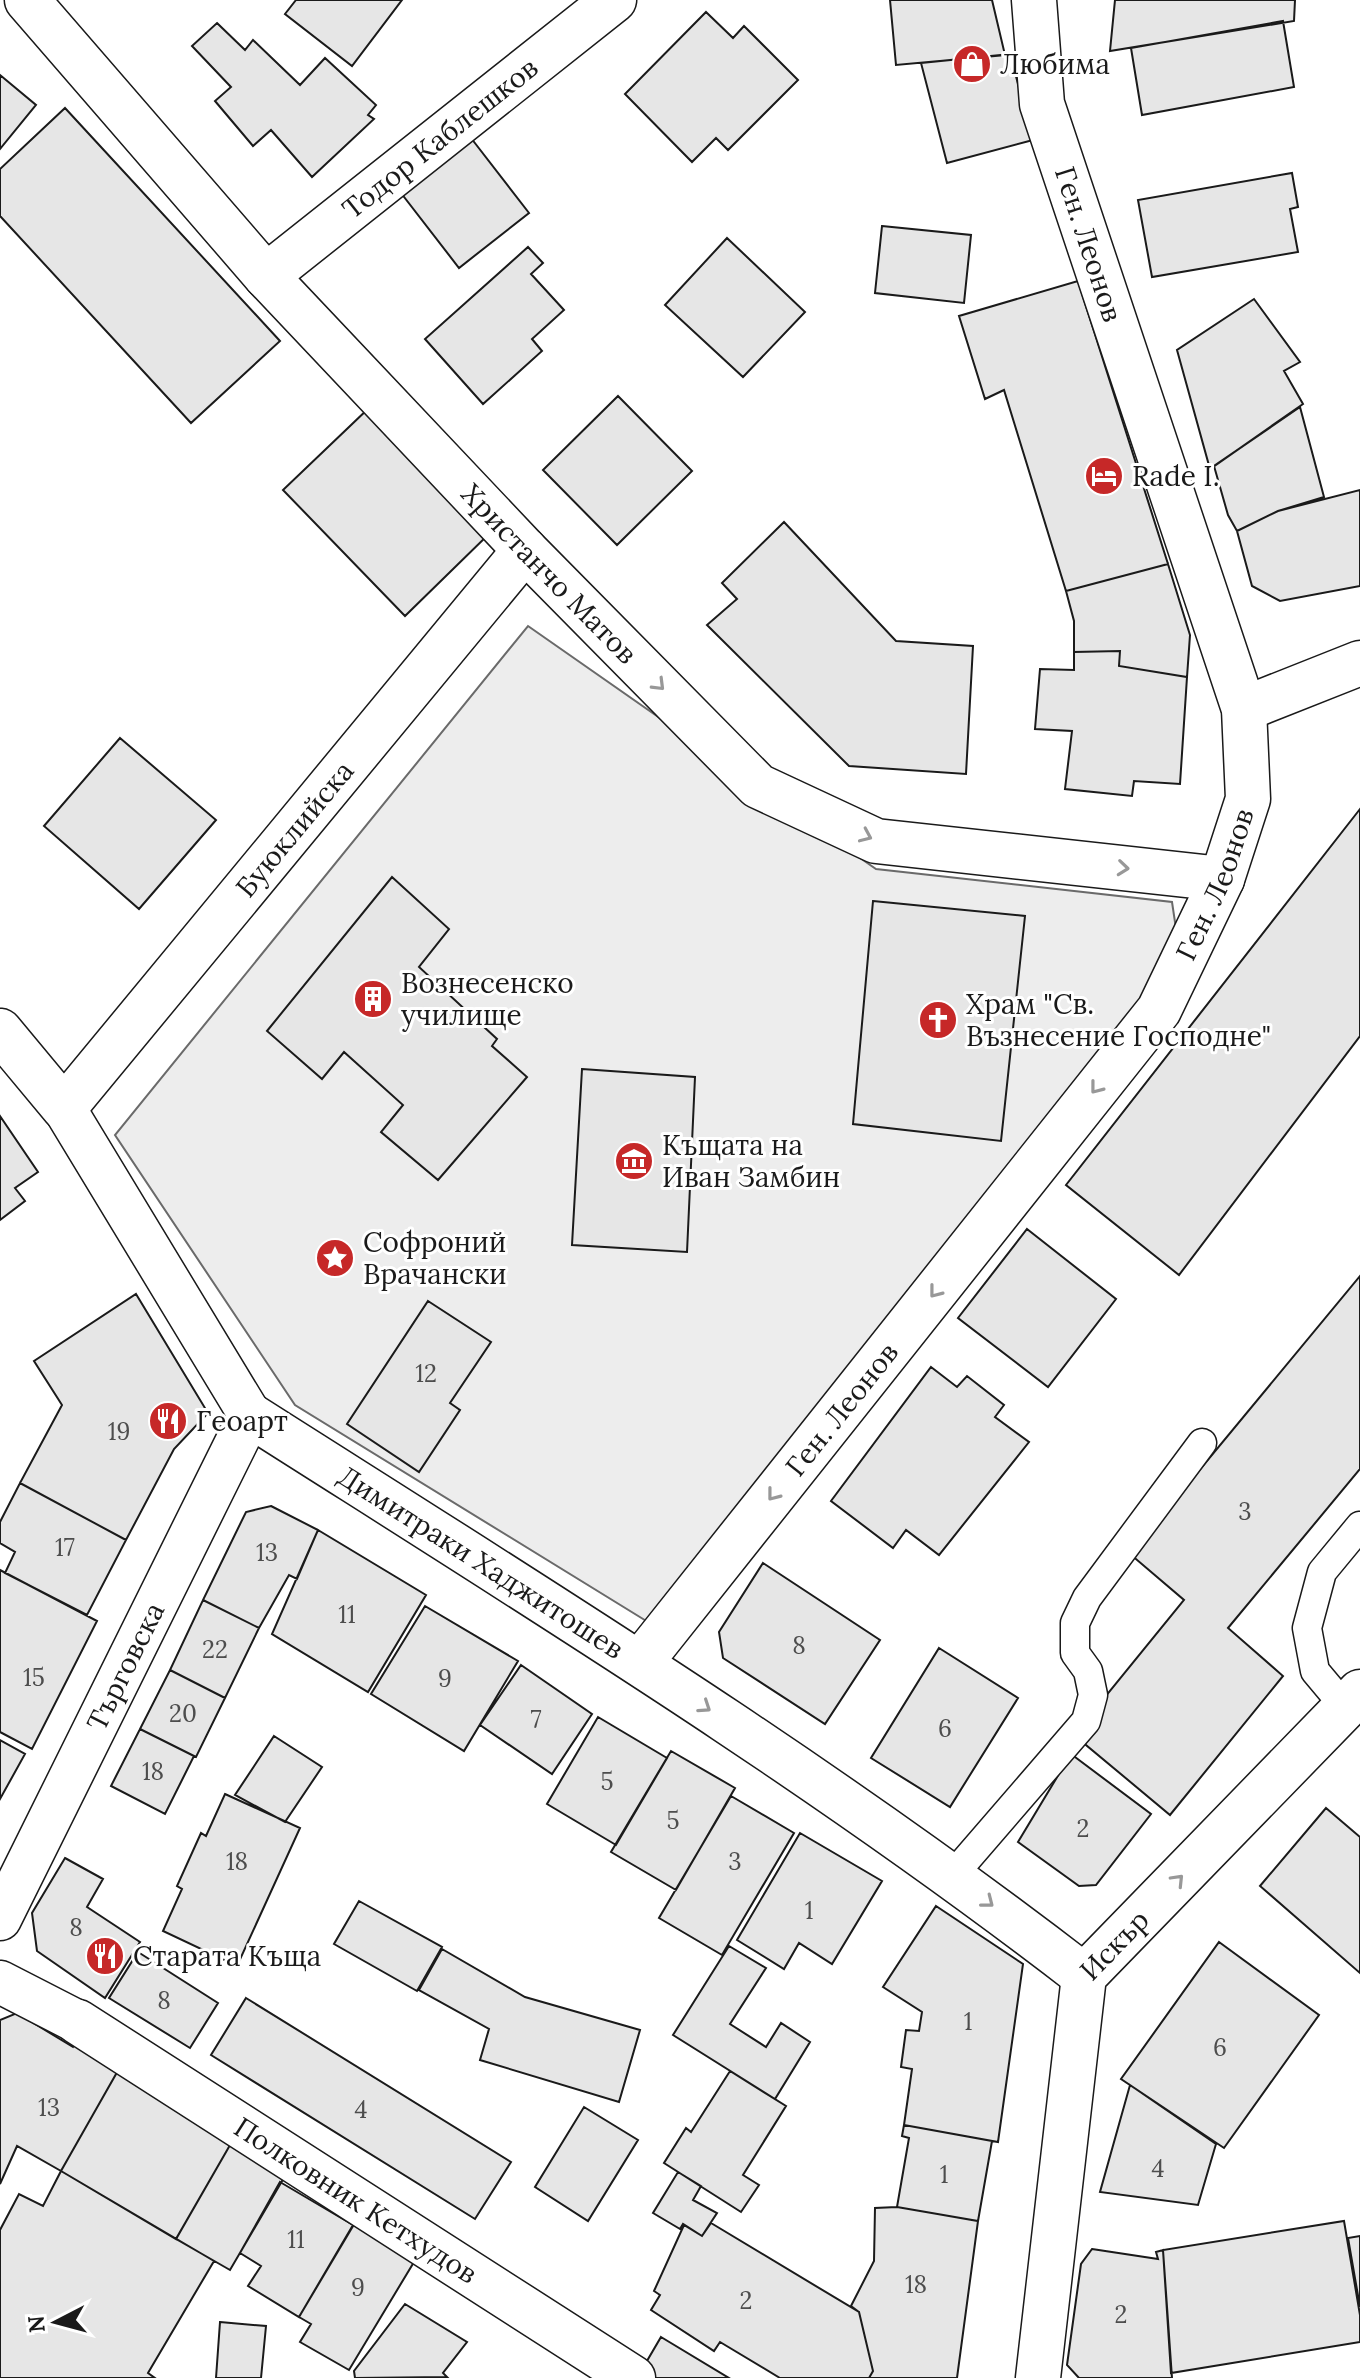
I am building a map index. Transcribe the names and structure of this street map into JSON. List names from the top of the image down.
{
  "streets": {
    "street": [
      "Тодор Каблешков",
      "Ген. Леонов",
      "Христанчо Матов",
      "Буюклийска",
      "Димитраки Хаджитошев",
      "Търговска",
      "Искър",
      "Полковник Кетхудов"
    ]
  },
  "crossings": [
    ["Тодор Каблешков", "Христанчо Матов"],
    ["Ген. Леонов", "Христанчо Матов"],
    ["Ген. Леонов", "Димитраки Хаджитошев"],
    ["Христанчо Матов", "Буюклийска"],
    ["Буюклийска", "Димитраки Хаджитошев"],
    ["Димитраки Хаджитошев", "Търговска"],
    ["Димитраки Хаджитошев", "Искър"]
  ],
  "one_way": [
    "Ген. Леонов",
    "Христанчо Матов",
    "Димитраки Хаджитошев",
    "Искър"
  ],
  "places": {
    "shop": ["Любима"],
    "hotel": ["Rade I."],
    "building": ["Вознесенско училище"],
    "church": ["Храм \"Св. Възнесение Господне\""],
    "museum": ["Къщата на Иван Замбин"],
    "place": ["Софроний Врачански"],
    "restaurant": ["Геоарт", "Старата Къща"]
  },
  "house_numbers": [
    "12",
    "19",
    "3",
    "17",
    "13",
    "11",
    "8",
    "22",
    "15",
    "9",
    "20",
    "7",
    "6",
    "18",
    "5",
    "5",
    "2",
    "18",
    "3",
    "1",
    "8",
    "8",
    "1",
    "6",
    "13",
    "4",
    "4",
    "1",
    "11",
    "18",
    "9",
    "2",
    "2"
  ],
  "north": "left"
}
